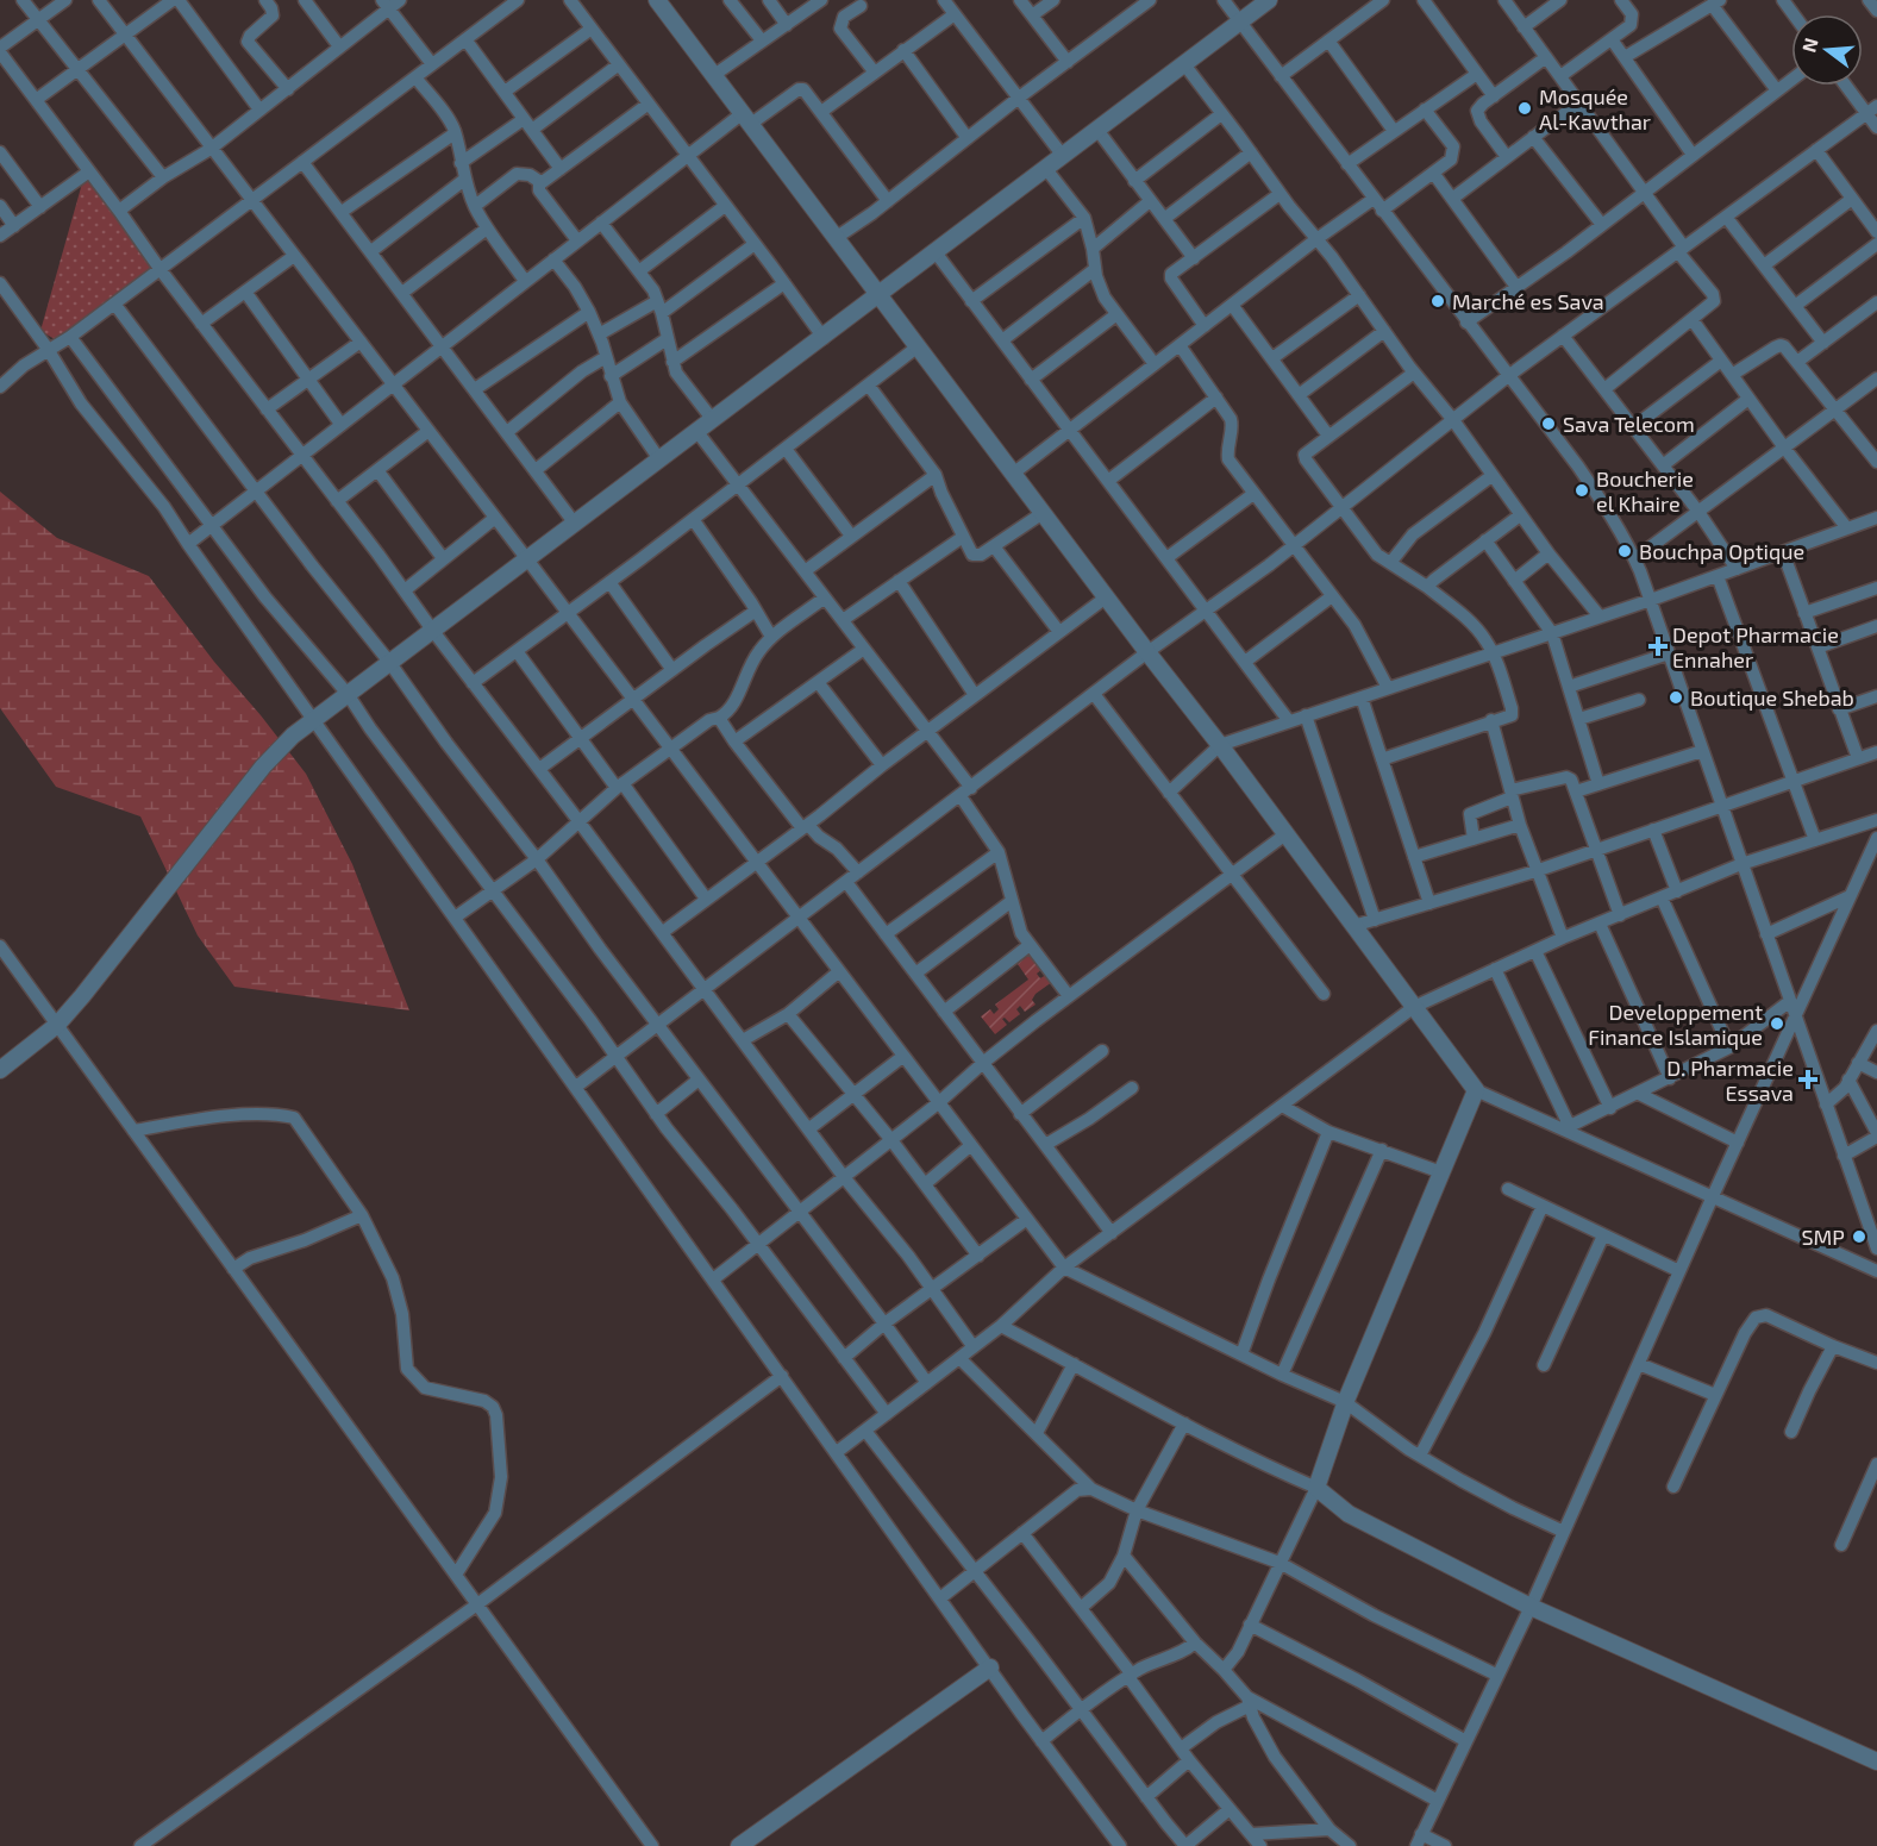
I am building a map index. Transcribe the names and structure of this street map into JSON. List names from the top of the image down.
{
  "places": {
    "other": [
      "Mosquée Al-Kawthar",
      "Marché es Sava",
      "Sava Telecom",
      "Boucherie el Khaire",
      "Bouchpa Optique",
      "Boutique Shebab",
      "Developpement Finance Islamique",
      "SMP"
    ],
    "health": ["Depot Pharmacie Ennaher", "D. Pharmacie Essava"]
  },
  "north": "left"
}
